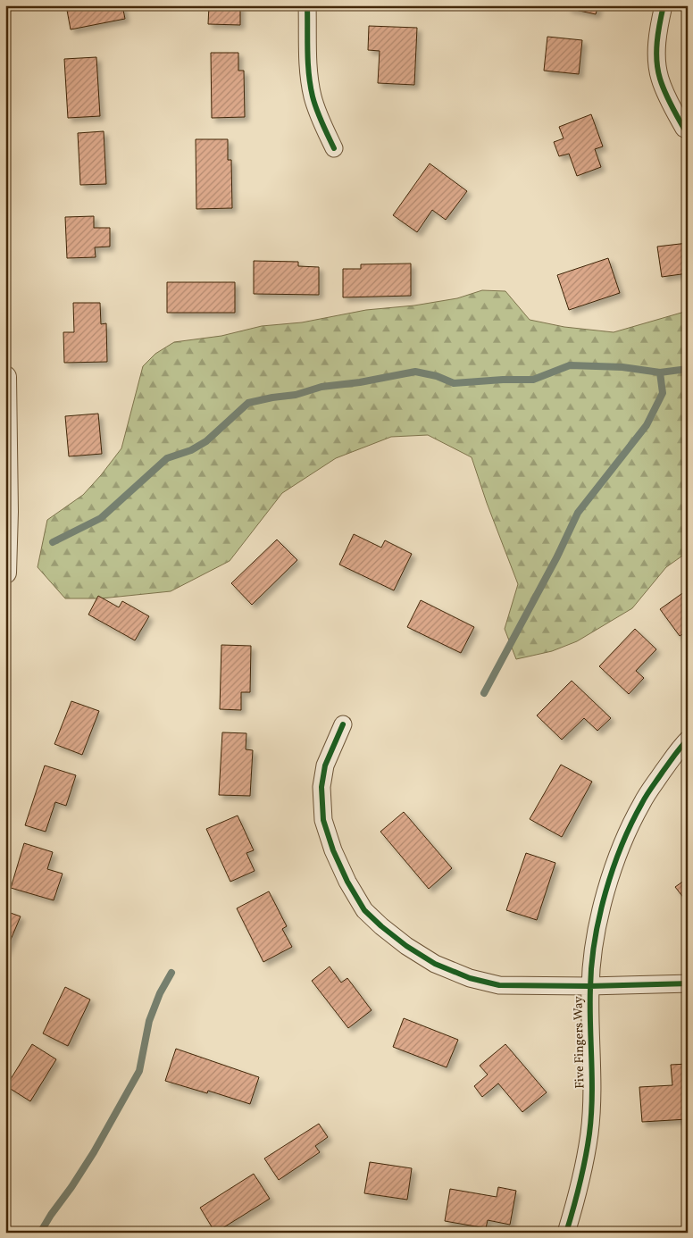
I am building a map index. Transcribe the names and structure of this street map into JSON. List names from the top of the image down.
{
  "streets": {
    "street": ["Five Fingers Way"]
  }
}
